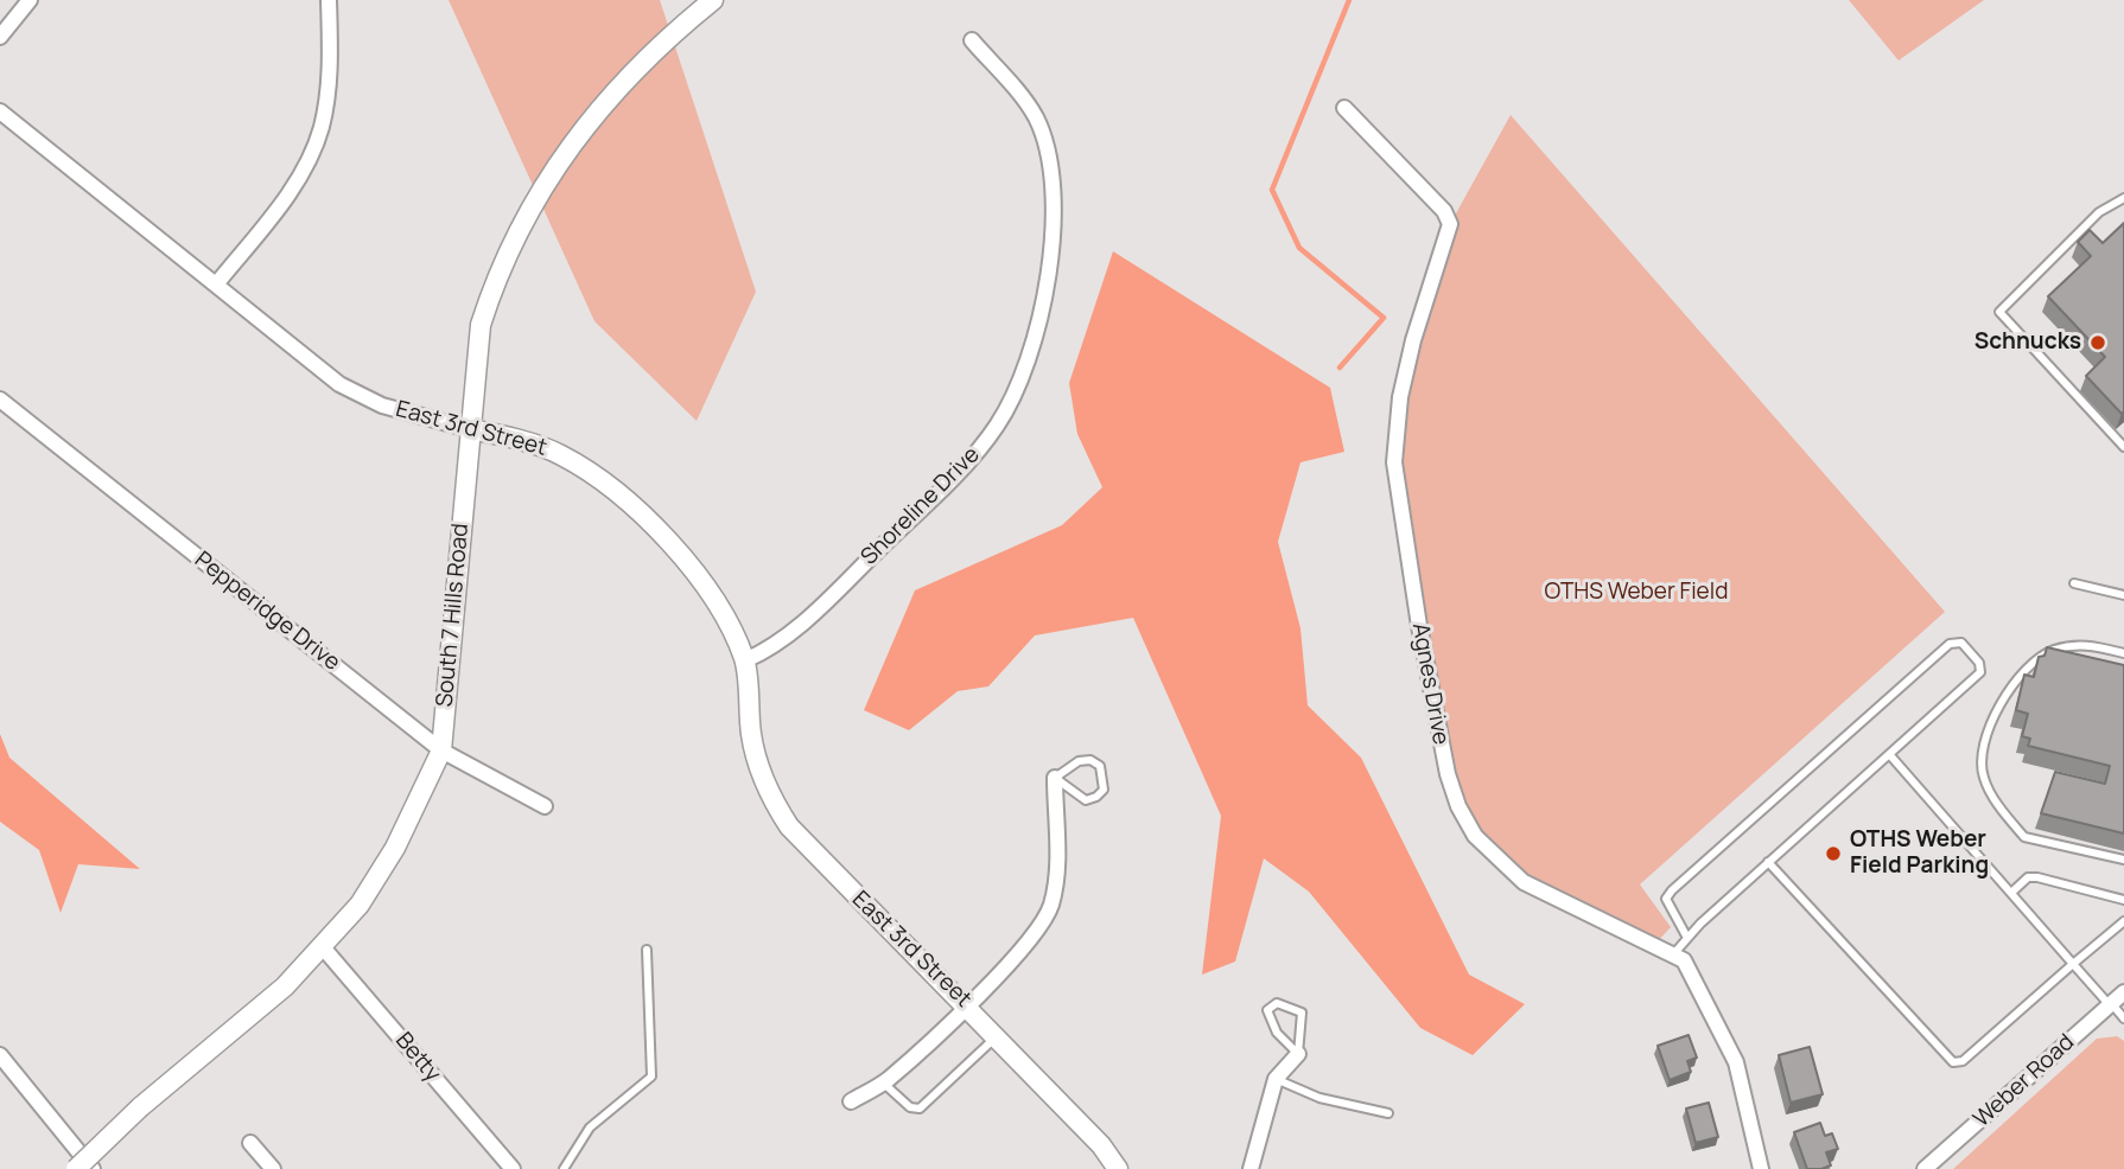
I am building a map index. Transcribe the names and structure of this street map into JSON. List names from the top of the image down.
{
  "streets": {
    "street": [
      "East 3rd Street",
      "Shoreline Drive",
      "Pepperidge Drive",
      "South 7 Hills Road",
      "Agnes Drive",
      "Betty",
      "Weber Road"
    ]
  },
  "crossings": [
    ["East 3rd Street", "Shoreline Drive"],
    ["East 3rd Street", "South 7 Hills Road"],
    ["Pepperidge Drive", "South 7 Hills Road"],
    ["South 7 Hills Road", "Betty"]
  ],
  "parks": ["OTHS Weber Field"],
  "places": ["Schnucks", "OTHS Weber Field Parking"]
}
